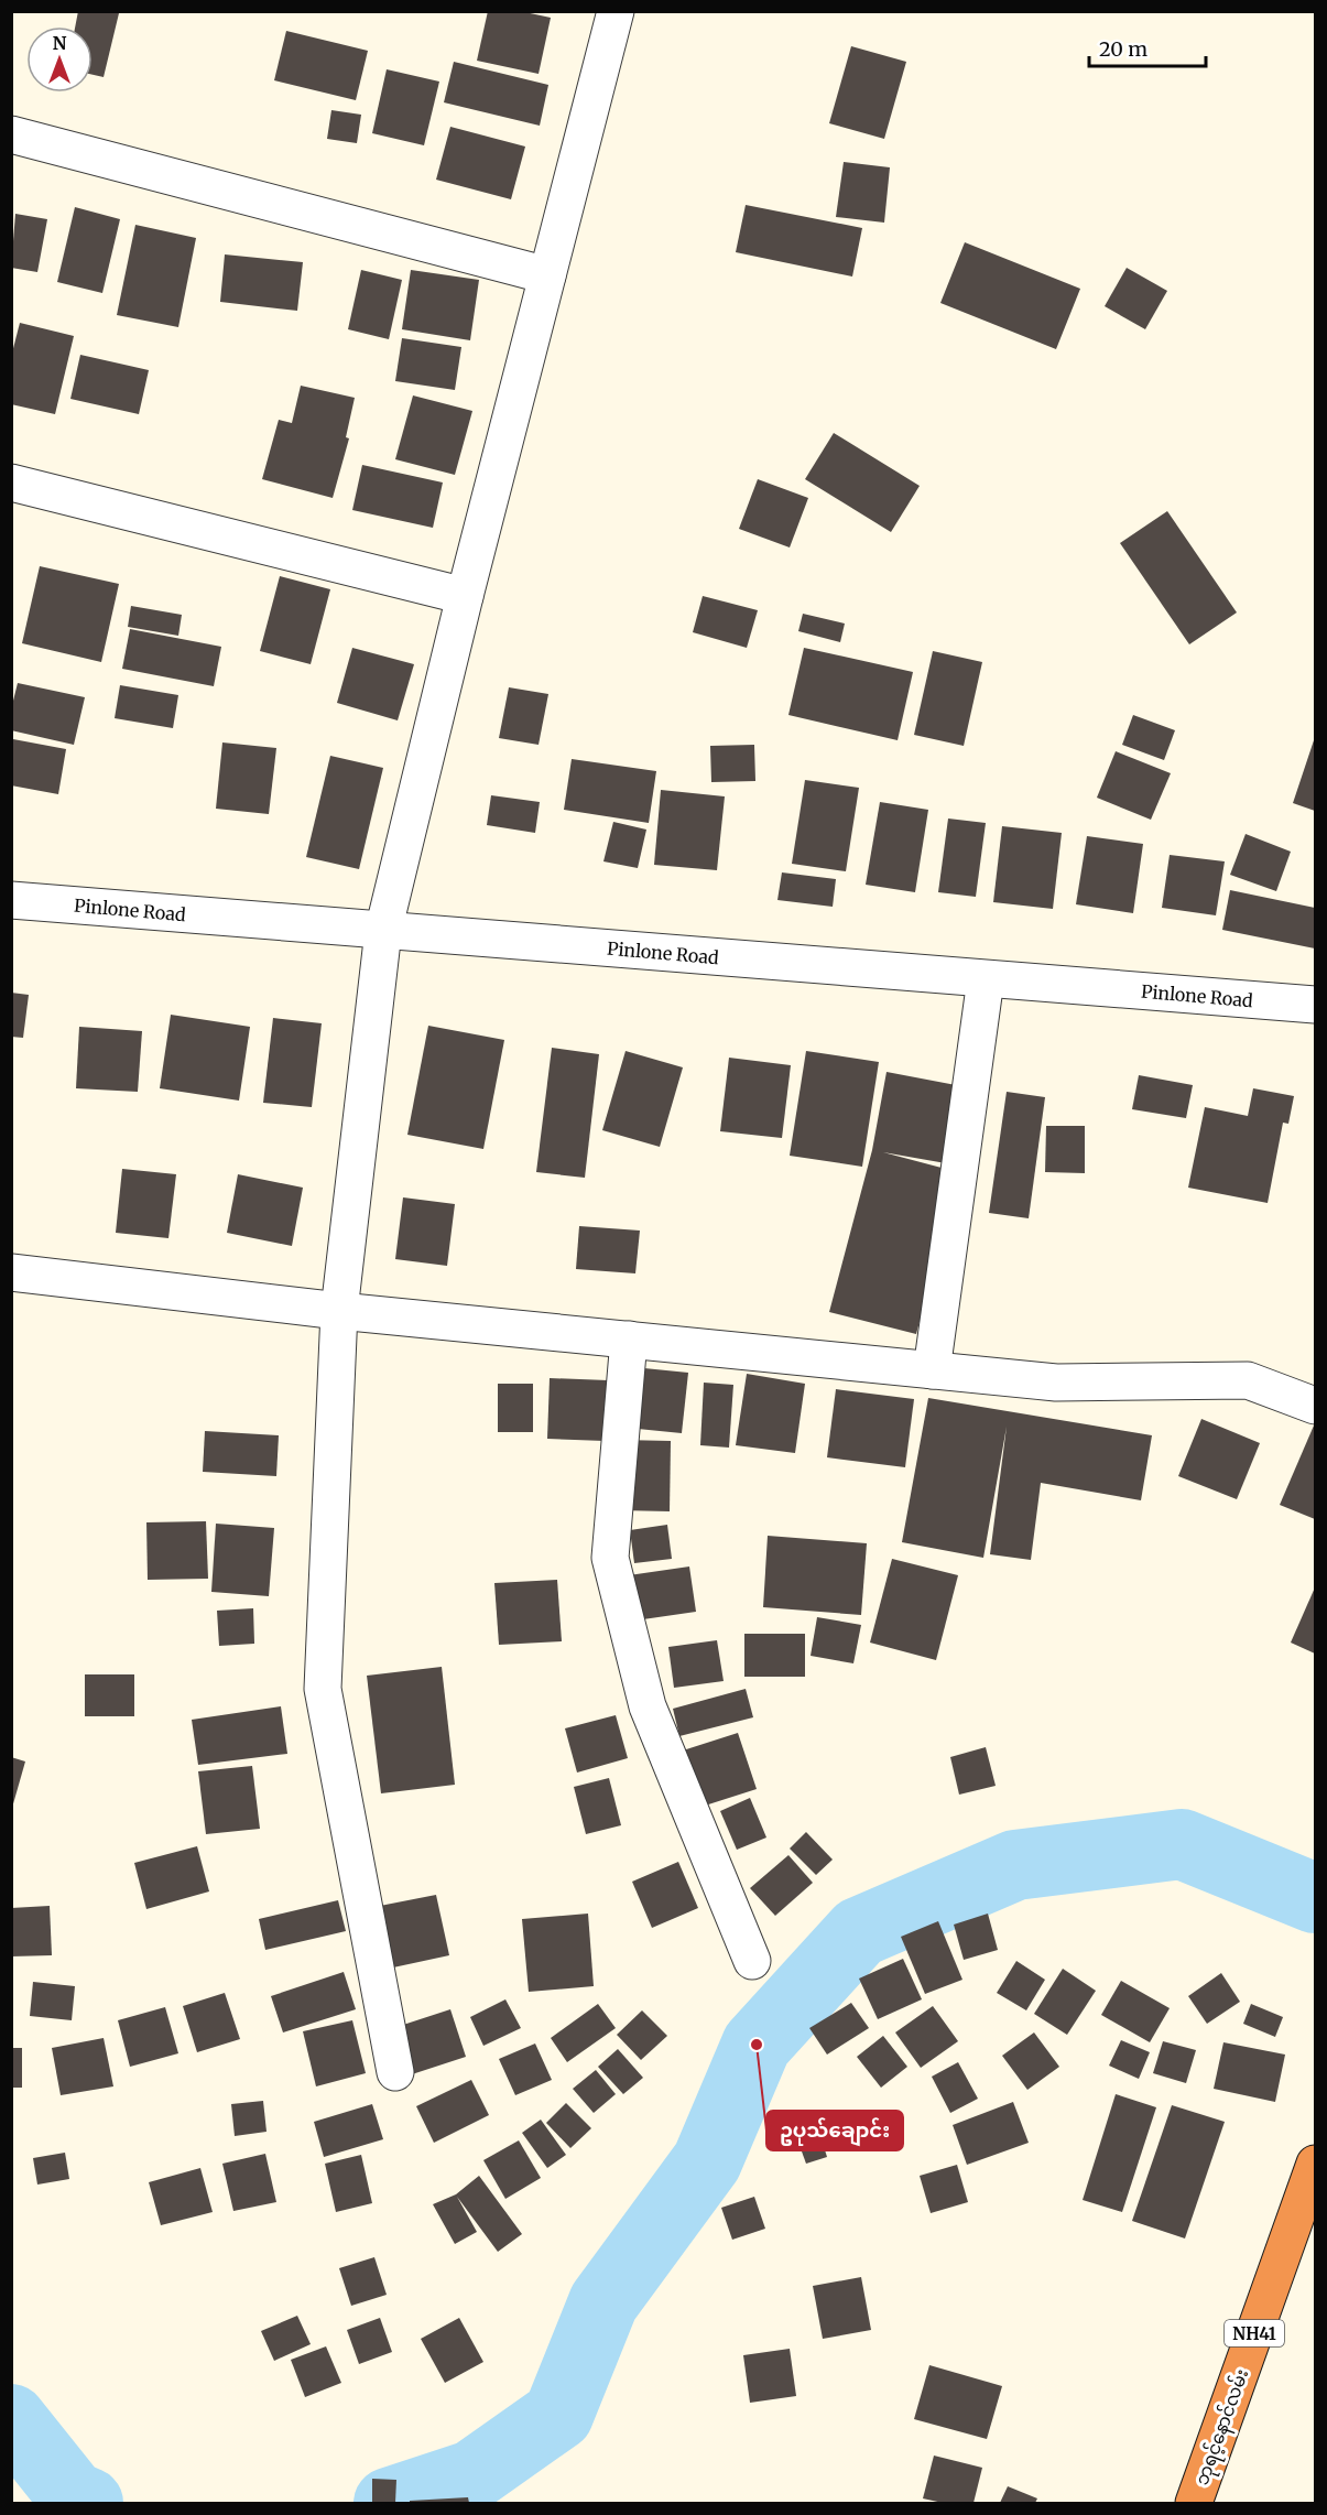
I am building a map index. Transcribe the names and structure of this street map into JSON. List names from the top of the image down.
{
  "streets": {
    "highway": ["NH41", "ဘုရင့်နောင်လမ်း"],
    "street": ["Pinlone Road"]
  },
  "places": ["ဥပုသ်ချောင်း"],
  "scale_bar": "20 m",
  "north": "top"
}
